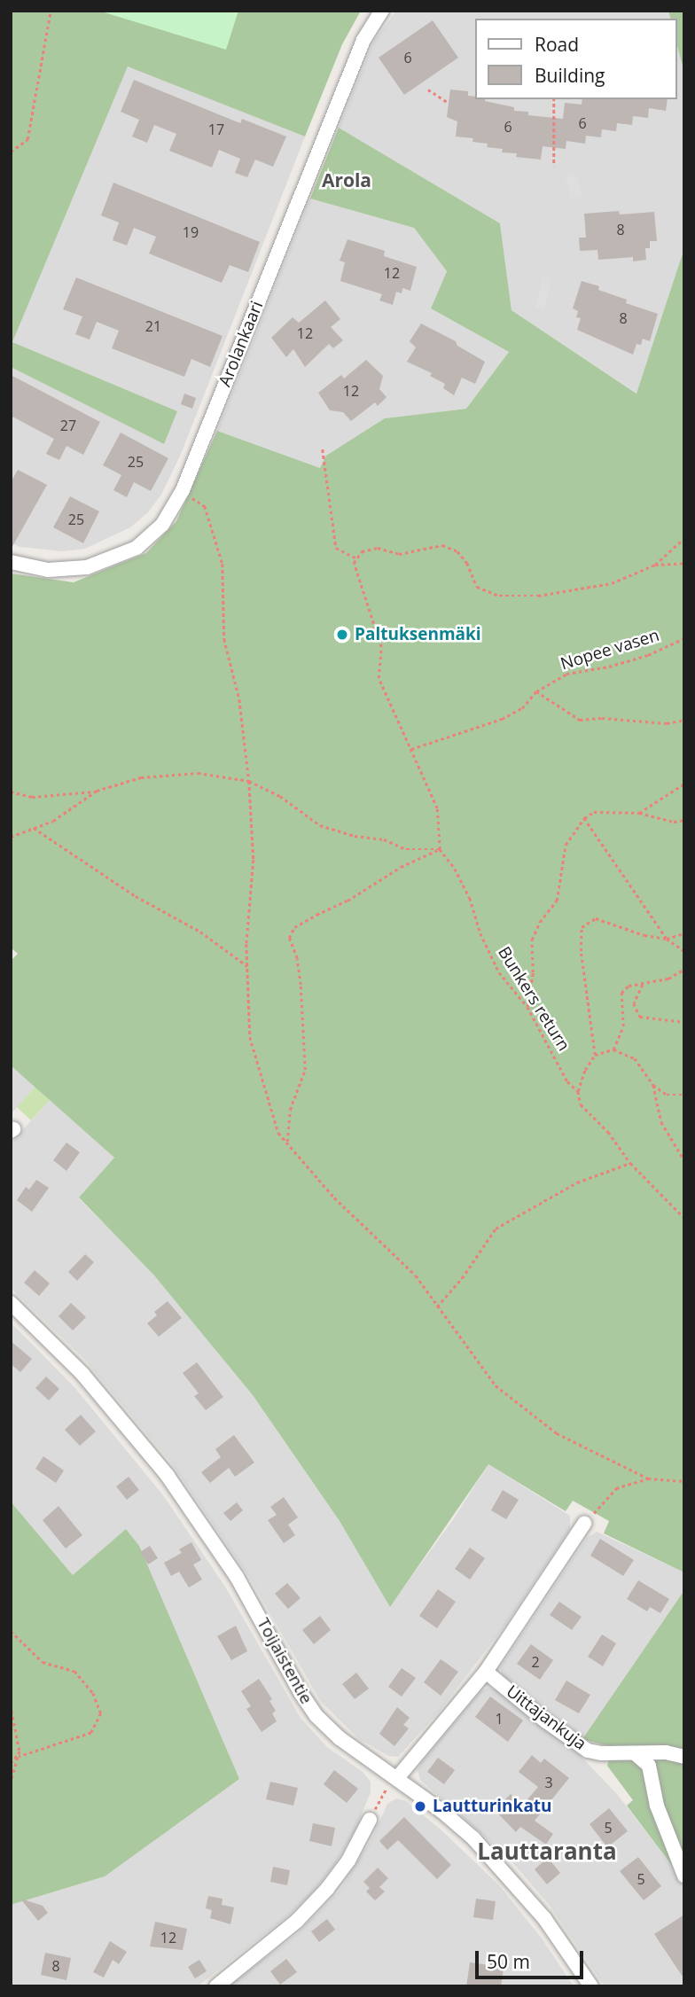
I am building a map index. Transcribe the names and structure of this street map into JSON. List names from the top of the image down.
{
  "streets": {
    "street": ["Arolankaari", "Toijaistentie", "Uittajankuja"],
    "path": ["Nopee vasen", "Bunkers return"]
  },
  "districts": ["Arola", "Lauttaranta"],
  "places": ["Paltuksenmäki", "Lautturinkatu"],
  "house_numbers": [
    "6",
    "6",
    "6",
    "17",
    "8",
    "19",
    "12",
    "8",
    "21",
    "12",
    "12",
    "27",
    "25",
    "25",
    "2",
    "1",
    "3",
    "5",
    "5",
    "12",
    "8"
  ],
  "legend": ["Road", "Building"],
  "scale_bar": "50 m"
}
